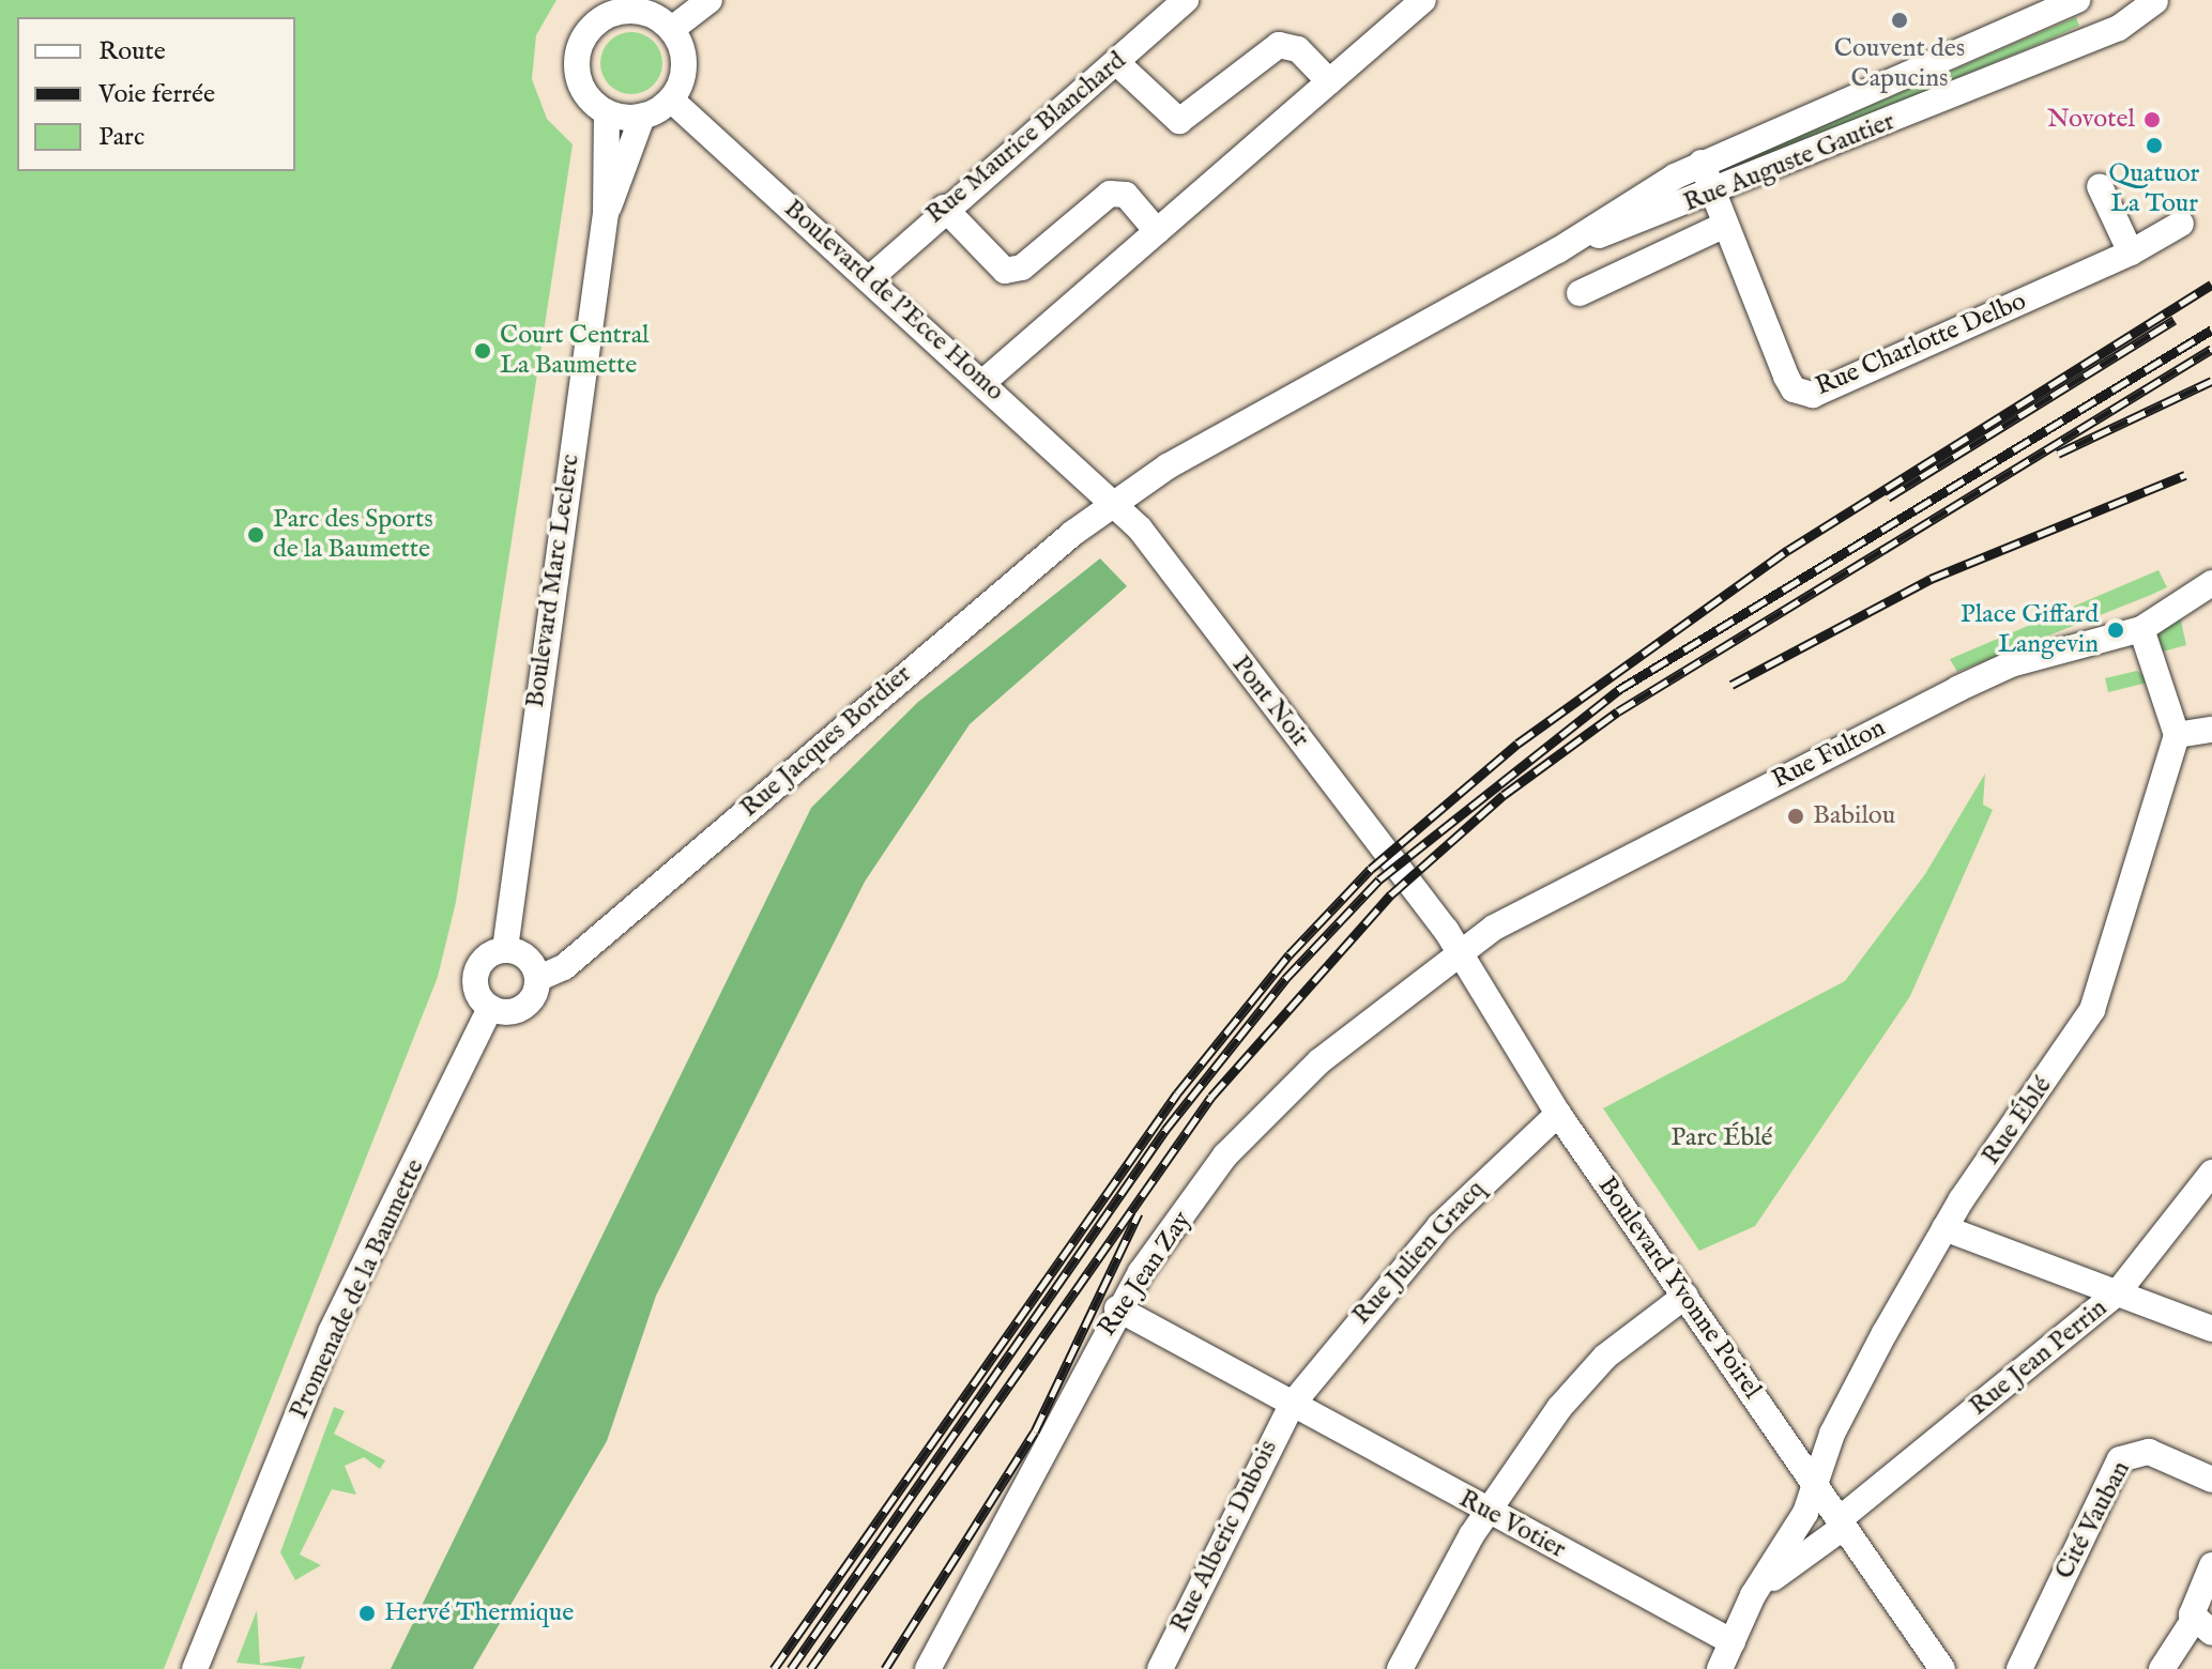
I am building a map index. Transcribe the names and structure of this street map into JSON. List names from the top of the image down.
{
  "streets": {
    "street": [
      "Rue Maurice Blanchard",
      "Rue Auguste Gautier",
      "Boulevard de l'Ecce Homo",
      "Rue Charlotte Delbo",
      "Boulevard Marc Leclerc",
      "Pont Noir",
      "Rue Jacques Bordier",
      "Rue Fulton",
      "Rue Éblé",
      "Rue Julien Gracq",
      "Rue Jean Zay",
      "Boulevard Yvonne Poirel",
      "Promenade de la Baumette",
      "Rue Jean Perrin",
      "Cité Vauban",
      "Rue Votier",
      "Rue Alberic Dubois"
    ]
  },
  "crossings": [
    ["Rue Maurice Blanchard", "Boulevard de l'Ecce Homo"],
    ["Rue Auguste Gautier", "Boulevard de l'Ecce Homo"],
    ["Rue Auguste Gautier", "Rue Charlotte Delbo"],
    ["Rue Auguste Gautier", "Pont Noir"],
    ["Rue Auguste Gautier", "Rue Jacques Bordier"],
    ["Boulevard de l'Ecce Homo", "Boulevard Marc Leclerc"],
    ["Boulevard de l'Ecce Homo", "Pont Noir"],
    ["Boulevard de l'Ecce Homo", "Rue Jacques Bordier"],
    ["Boulevard Marc Leclerc", "Rue Jacques Bordier"],
    ["Boulevard Marc Leclerc", "Promenade de la Baumette"],
    ["Pont Noir", "Rue Jacques Bordier"],
    ["Pont Noir", "Boulevard Yvonne Poirel"],
    ["Rue Jacques Bordier", "Promenade de la Baumette"],
    ["Rue Fulton", "Rue Jean Zay"],
    ["Rue Fulton", "Boulevard Yvonne Poirel"],
    ["Rue Éblé", "Boulevard Yvonne Poirel"],
    ["Rue Éblé", "Rue Jean Perrin"],
    ["Rue Éblé", "Rue Votier"],
    ["Rue Julien Gracq", "Boulevard Yvonne Poirel"],
    ["Rue Julien Gracq", "Rue Votier"],
    ["Rue Julien Gracq", "Rue Alberic Dubois"],
    ["Rue Jean Zay", "Boulevard Yvonne Poirel"],
    ["Rue Jean Zay", "Rue Votier"],
    ["Boulevard Yvonne Poirel", "Rue Jean Perrin"],
    ["Rue Votier", "Rue Alberic Dubois"]
  ],
  "parks": ["Parc Éblé"],
  "places": [
    "Couvent des Capucins",
    "Novotel",
    "Quatuor La Tour",
    "Court Central La Baumette",
    "Parc des Sports de la Baumette",
    "Place Giffard Langevin",
    "Babilou",
    "Hervé Thermique"
  ],
  "legend": ["Route", "Voie ferrée", "Parc"]
}
